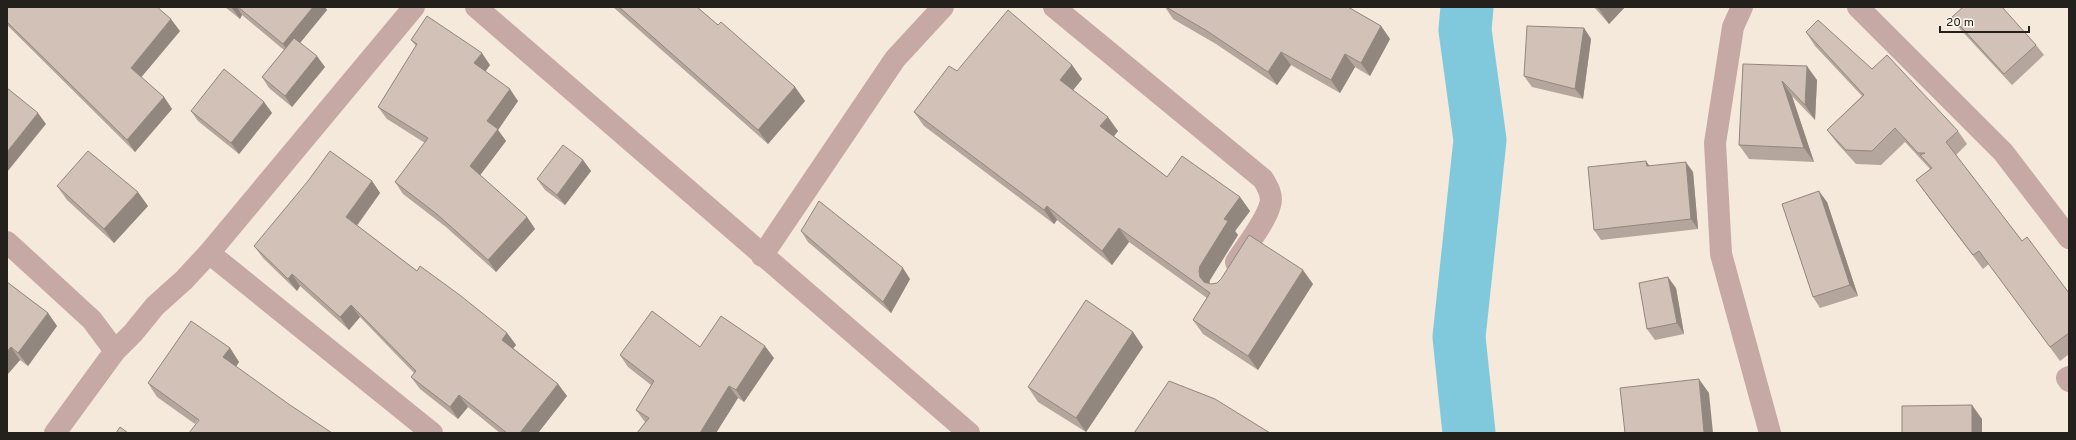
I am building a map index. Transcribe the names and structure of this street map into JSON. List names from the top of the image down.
{
  "scale_bar": "20 m"
}
